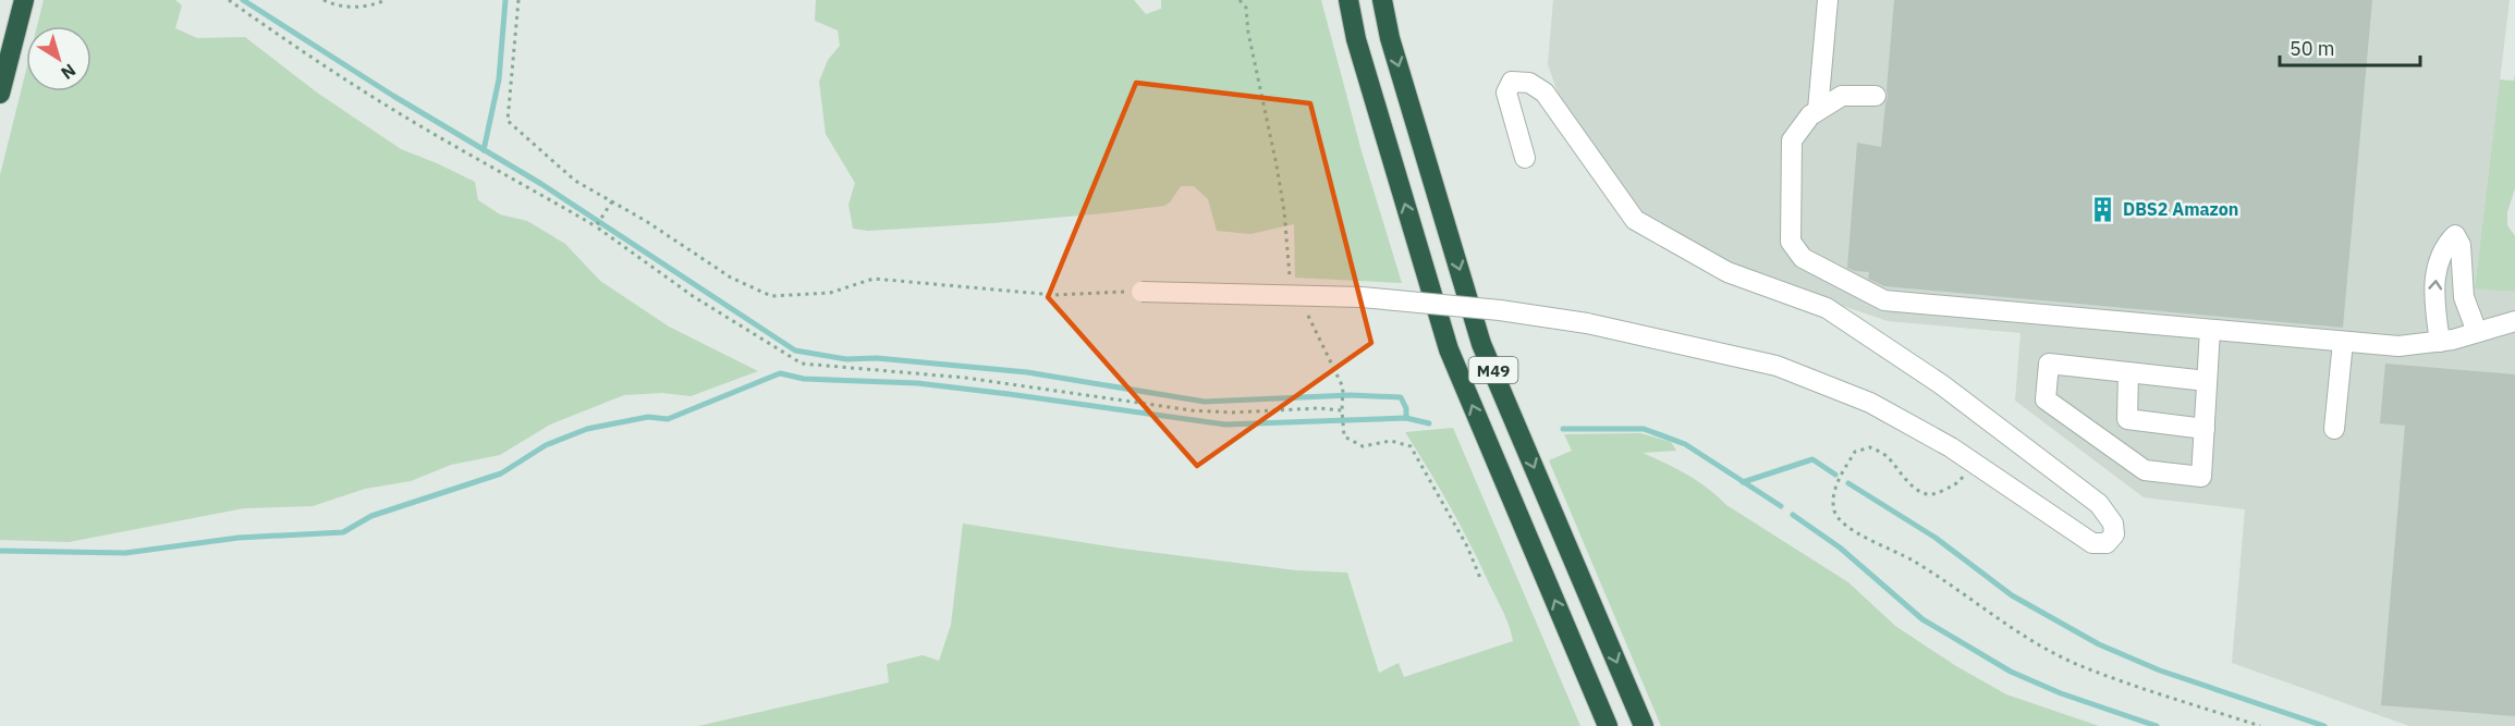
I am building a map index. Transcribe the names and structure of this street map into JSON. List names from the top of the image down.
{
  "streets": {
    "highway": ["M49"]
  },
  "places": {
    "building": ["DBS2 Amazon"]
  },
  "scale_bar": "50 m",
  "north": "bottom right"
}
